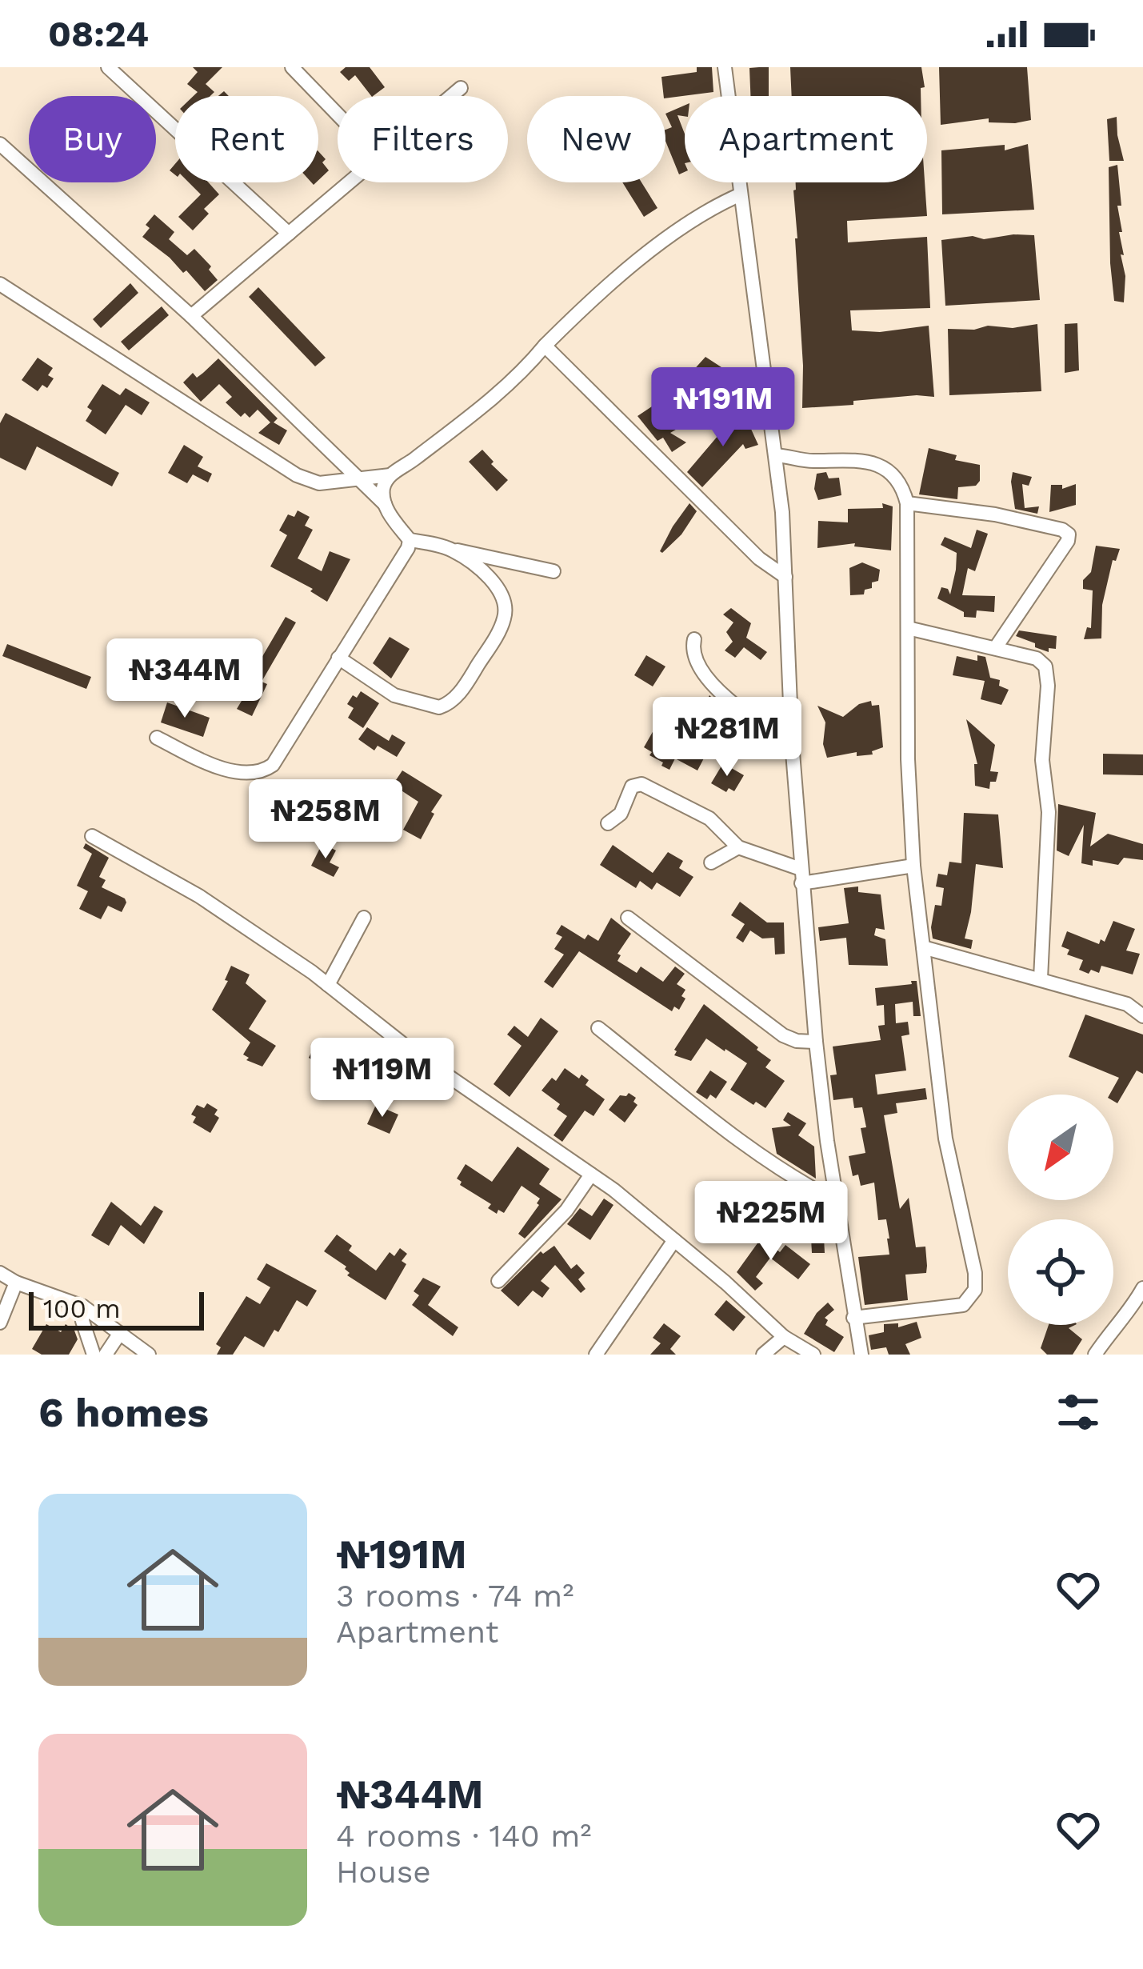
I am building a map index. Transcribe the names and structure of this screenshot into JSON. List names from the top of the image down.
{
  "scale_bar": "100 m",
  "north": "bottom left",
  "page": {
    "status": "08:24",
    "chip": [
      "Buy",
      "Rent",
      "Filters",
      "New",
      "Apartment"
    ],
    "price": [
      "₦191M",
      "₦344M",
      "₦281M",
      "₦258M",
      "₦119M",
      "₦225M"
    ],
    "scale": "100 m",
    "heading": "6 homes",
    "list": [
      {
        "name": "₦191M",
        "note": "3 rooms · 74 m² · Apartment"
      },
      {
        "name": "₦344M",
        "note": "4 rooms · 140 m² · House"
      }
    ]
  }
}
